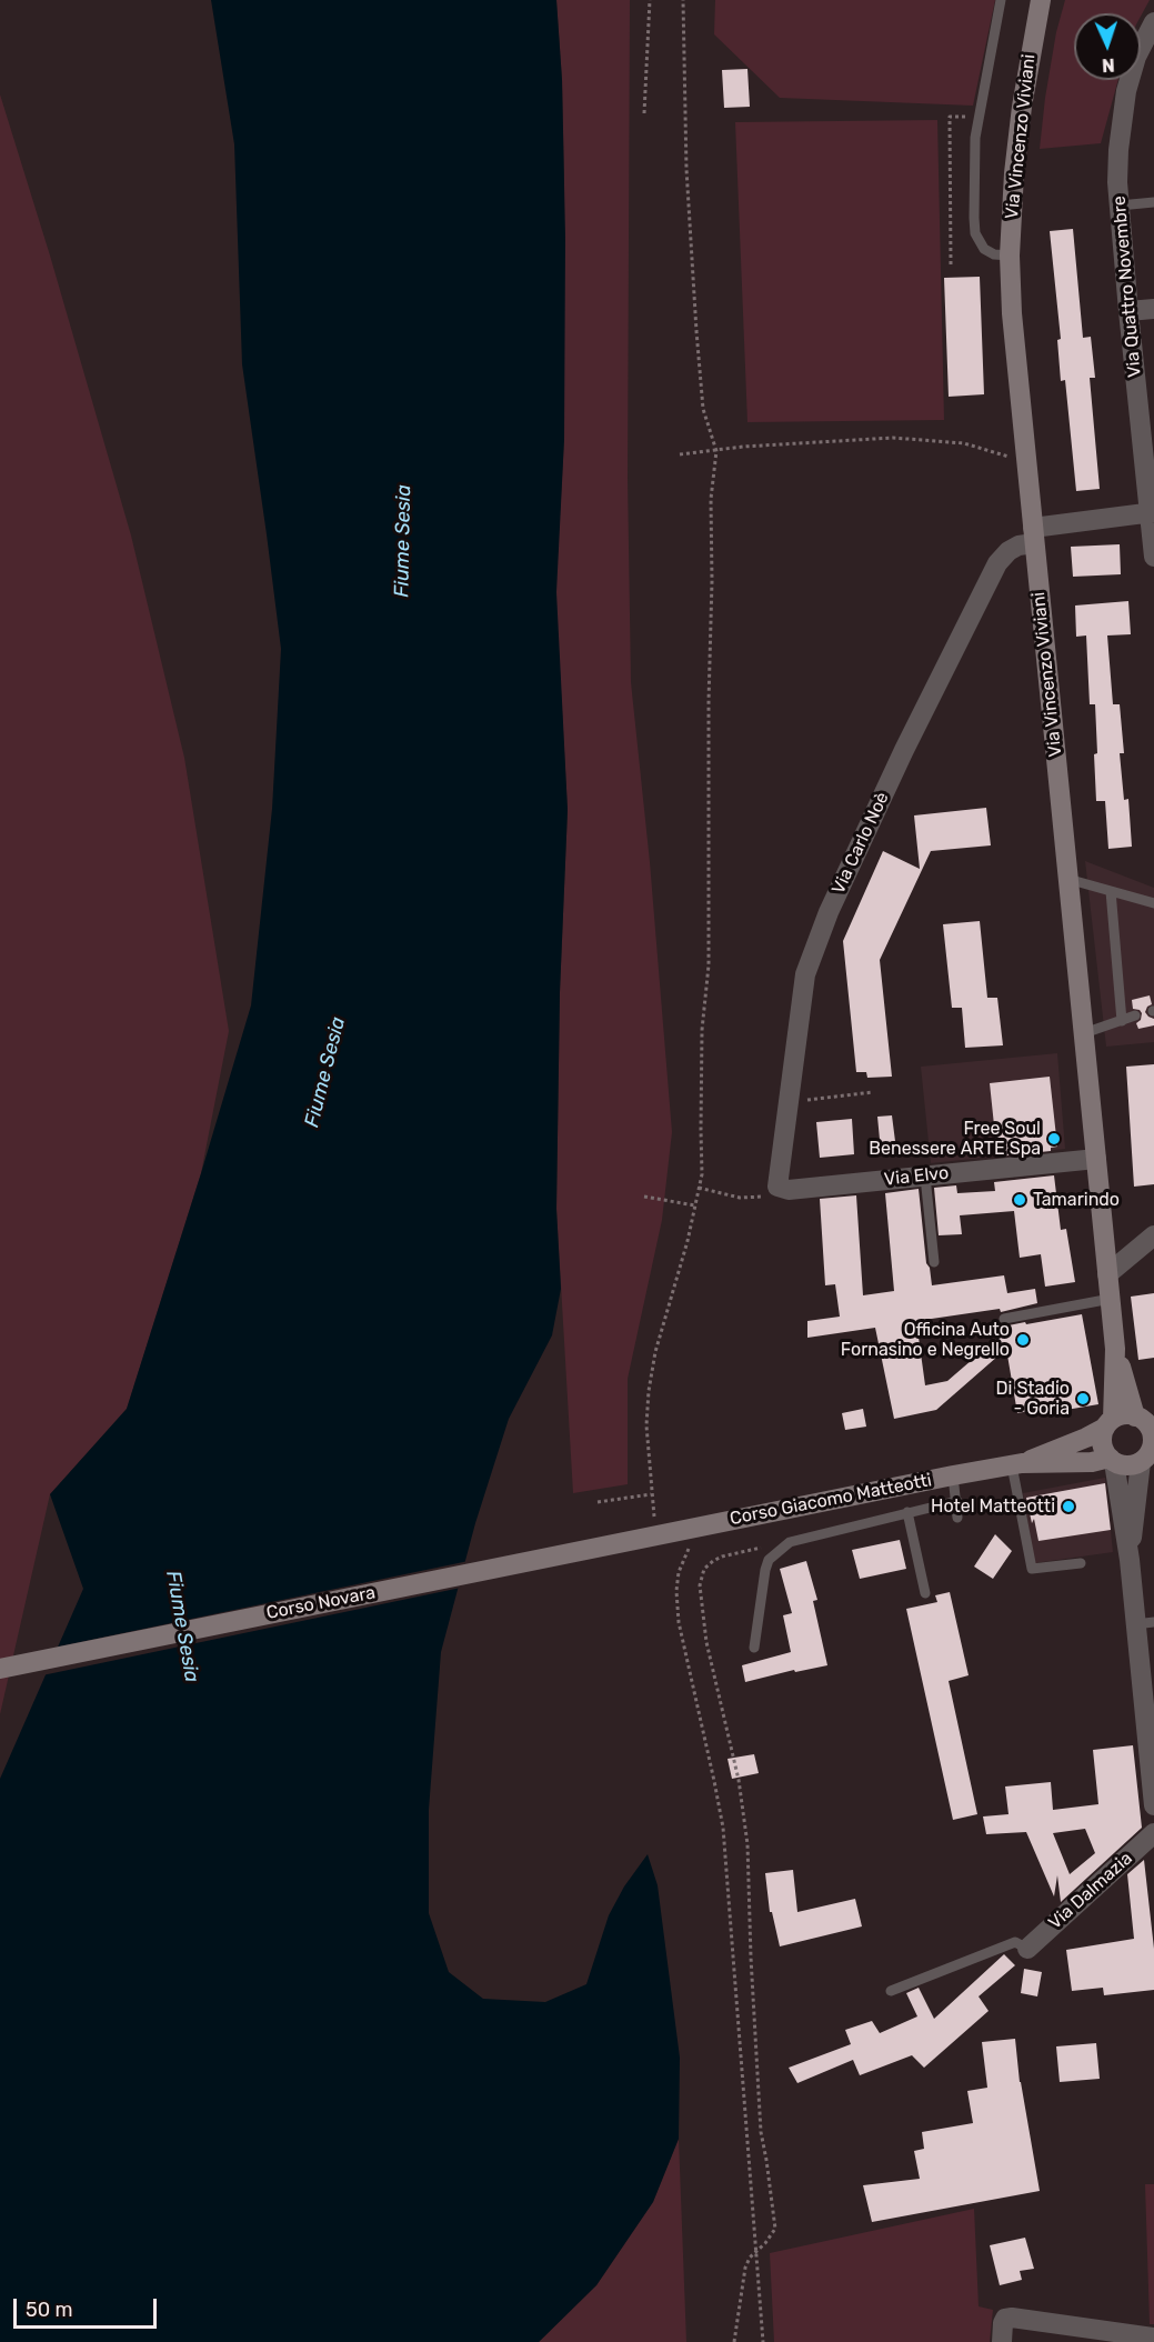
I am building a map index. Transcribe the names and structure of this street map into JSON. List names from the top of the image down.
{
  "streets": {
    "main road": ["Via Vincenzo Viviani", "Corso Giacomo Matteotti", "Corso Novara"],
    "street": [
      "Via Quattro Novembre",
      "Via Carlo Noè",
      "Via Elvo",
      "Via Dalmazia"
    ]
  },
  "crossings": [
    ["Via Vincenzo Viviani", "Via Carlo Noè"],
    ["Via Vincenzo Viviani", "Via Elvo"],
    ["Via Vincenzo Viviani", "Corso Giacomo Matteotti"],
    ["Via Quattro Novembre", "Via Carlo Noè"],
    ["Via Carlo Noè", "Via Elvo"],
    ["Corso Giacomo Matteotti", "Corso Novara"]
  ],
  "water": ["Fiume Sesia"],
  "places": [
    "Free Soul Benessere ARTE Spa",
    "Tamarindo",
    "Officina Auto Fornasino e Negrello",
    "Di Stadio - Goria",
    "Hotel Matteotti"
  ],
  "scale_bar": "50 m",
  "north": "bottom"
}
